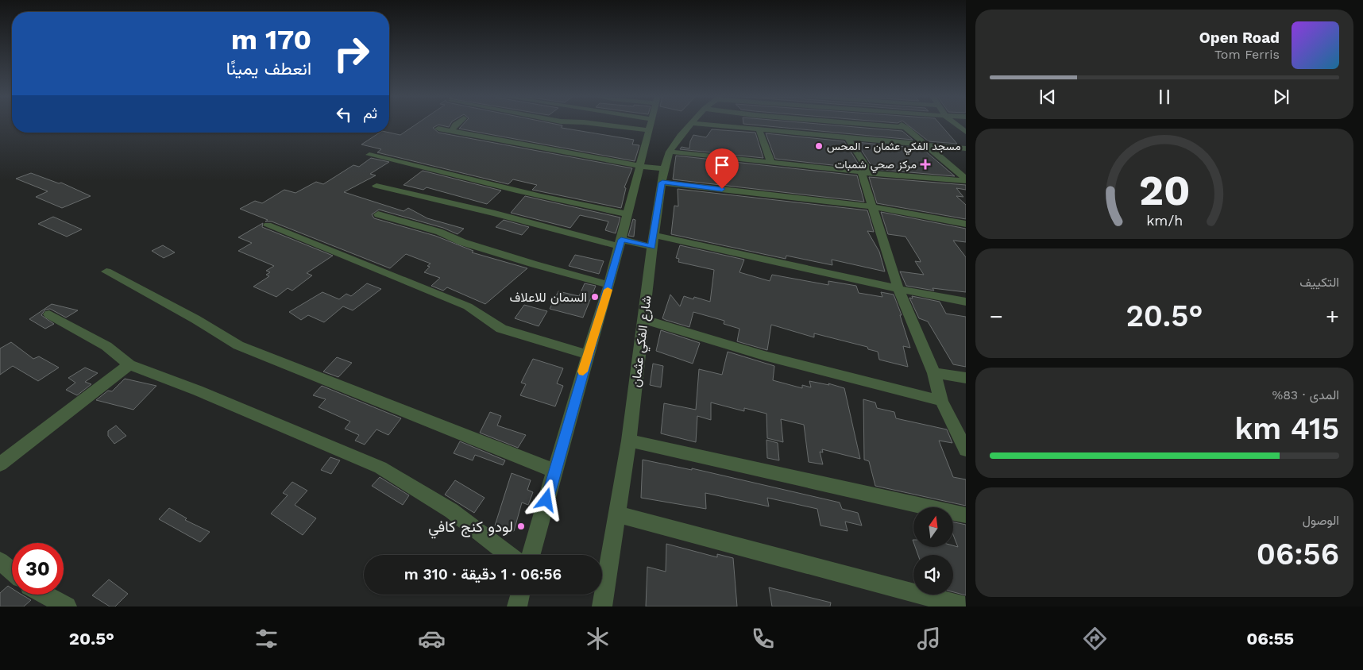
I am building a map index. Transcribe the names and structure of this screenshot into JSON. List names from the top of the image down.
{
  "streets": {
    "street": ["شارع الفكي عثمان"]
  },
  "places": {
    "other": ["مسجد الفكي عثمان - المحس", "السمان للاعلاف", "لودو كنج كافي"],
    "health": ["مركز صحي شمبات"]
  },
  "north": "top",
  "page": {
    "turn": ["170 m", "انعطف يمينًا"],
    "song": ["Open Road", "Tom Ferris"],
    "then": "ثم",
    "tile": [
      "التكييف",
      ["المدى · 83%", "415 km"],
      ["الوصول", "06:56"]
    ],
    "heat": ["−", "20.5°", "+"],
    "limit": "30",
    "trip": "06:56 · 1 دقيقة · 310 m",
    "tabs": ["06:55", "20.5°"],
    "gauge": ["20", "km/h"]
  }
}
